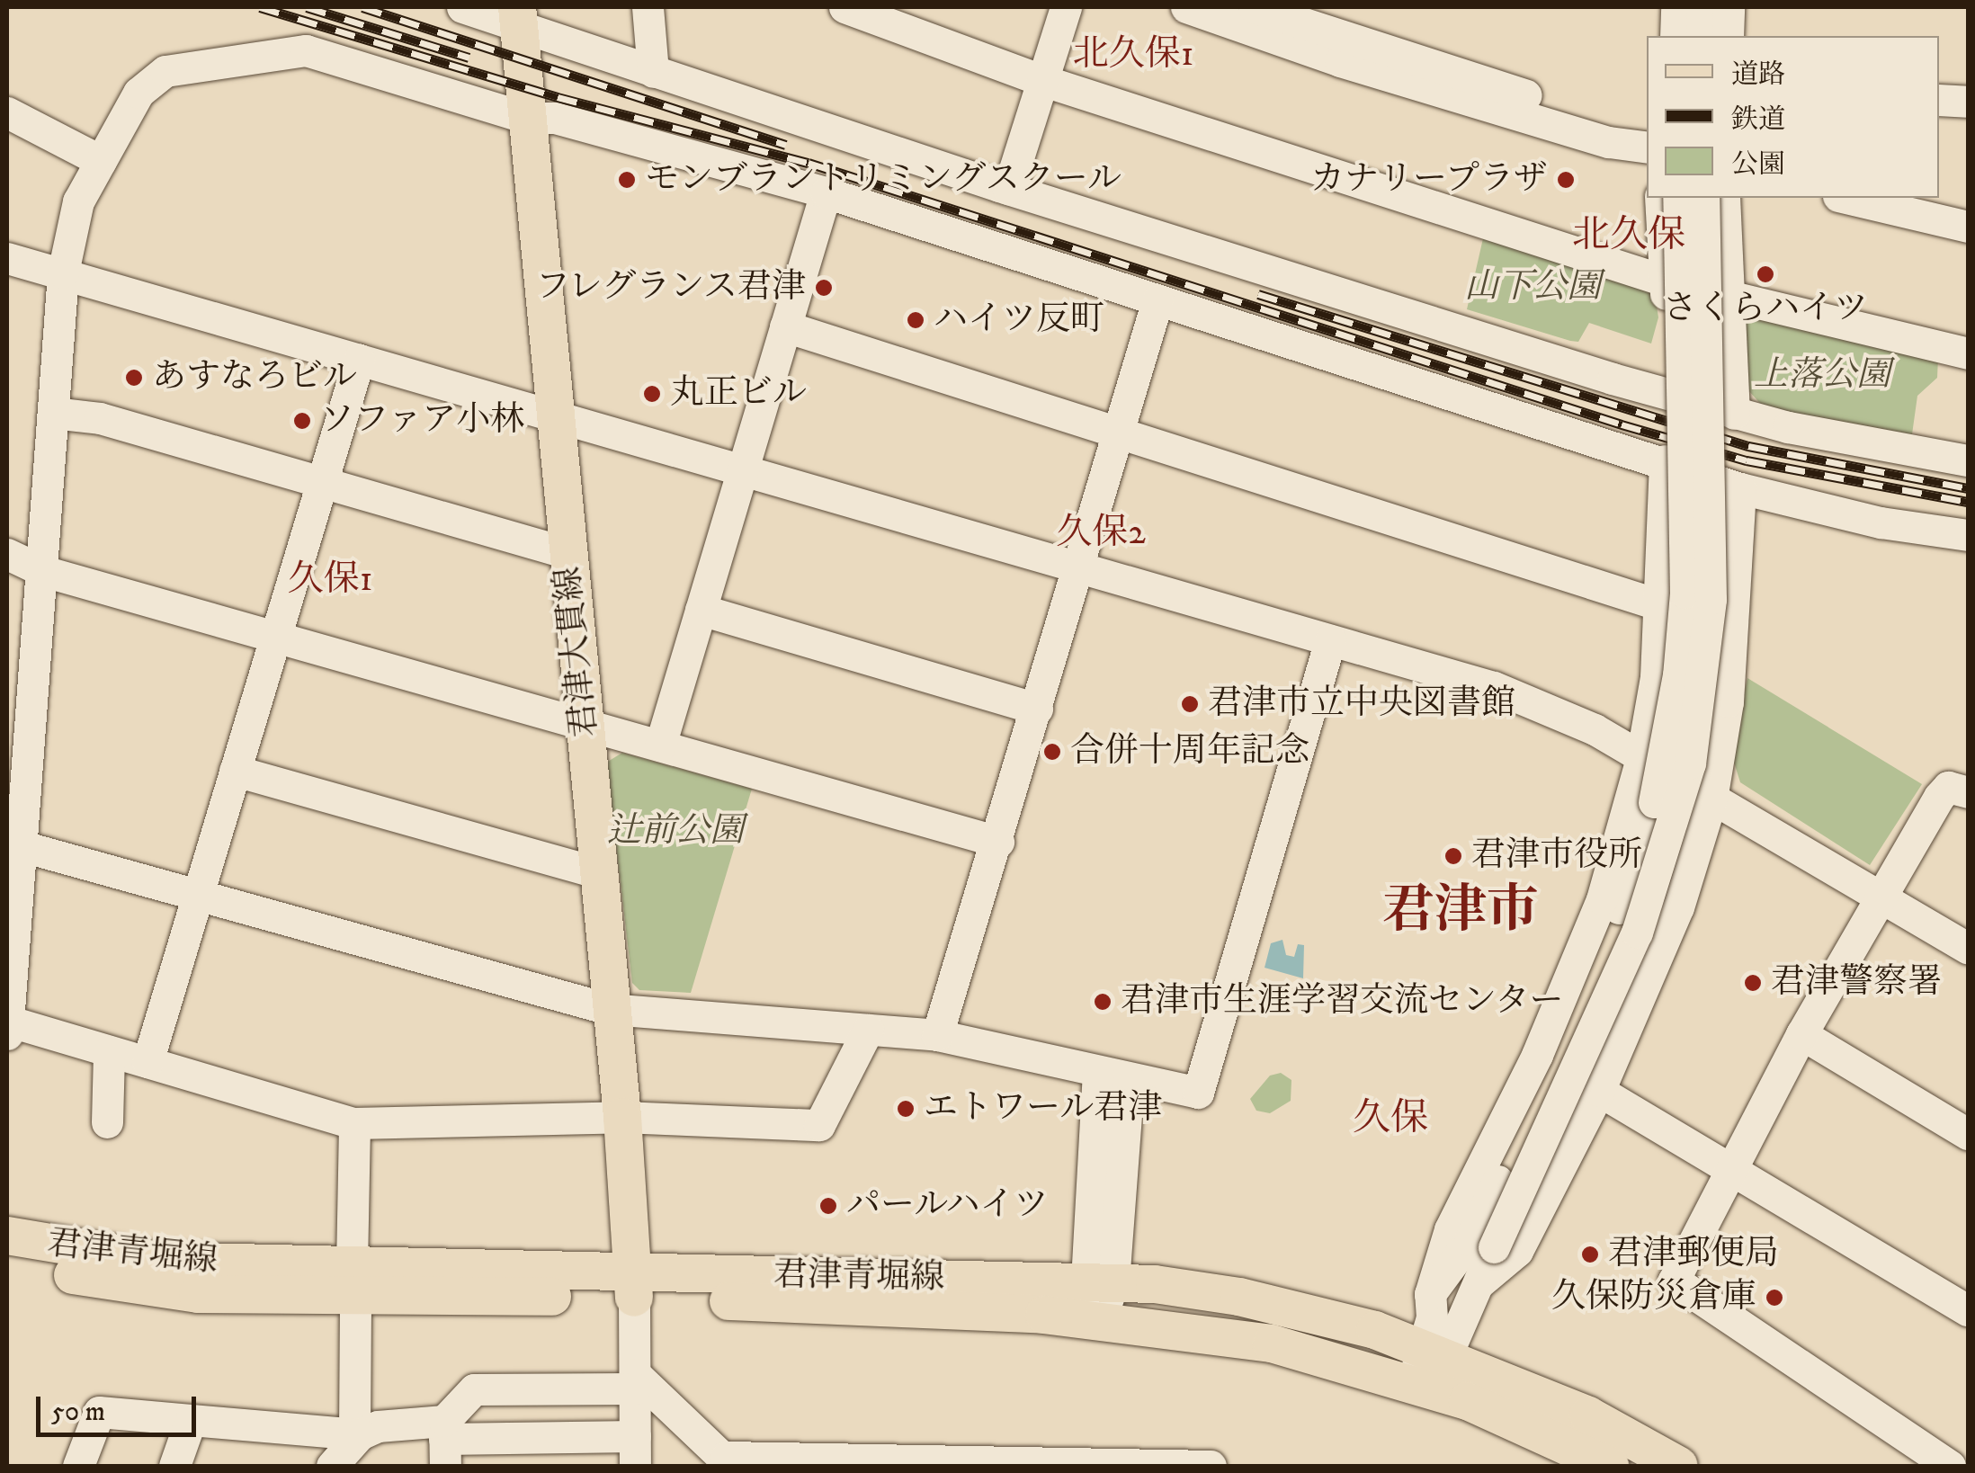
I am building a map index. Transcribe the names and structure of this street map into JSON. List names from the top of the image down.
{
  "streets": {
    "main road": ["君津大貫線", "君津青堀線"]
  },
  "crossings": [
    ["君津大貫線", "君津青堀線"]
  ],
  "districts": [
    "北久保1",
    "北久保",
    "久保2",
    "久保1",
    "君津市",
    "久保"
  ],
  "parks": ["山下公園", "上落公園", "辻前公園"],
  "places": [
    "モンブラントリミングスクール",
    "カナリープラザ",
    "さくらハイツ",
    "フレグランス君津",
    "ハイツ反町",
    "あすなろビル",
    "丸正ビル",
    "ソファア小林",
    "君津市立中央図書館",
    "合併十周年記念",
    "君津市役所",
    "君津警察署",
    "君津市生涯学習交流センター",
    "エトワール君津",
    "パールハイツ",
    "君津郵便局",
    "久保防災倉庫"
  ],
  "legend": ["道路", "鉄道", "公園"],
  "scale_bar": "50 m"
}
